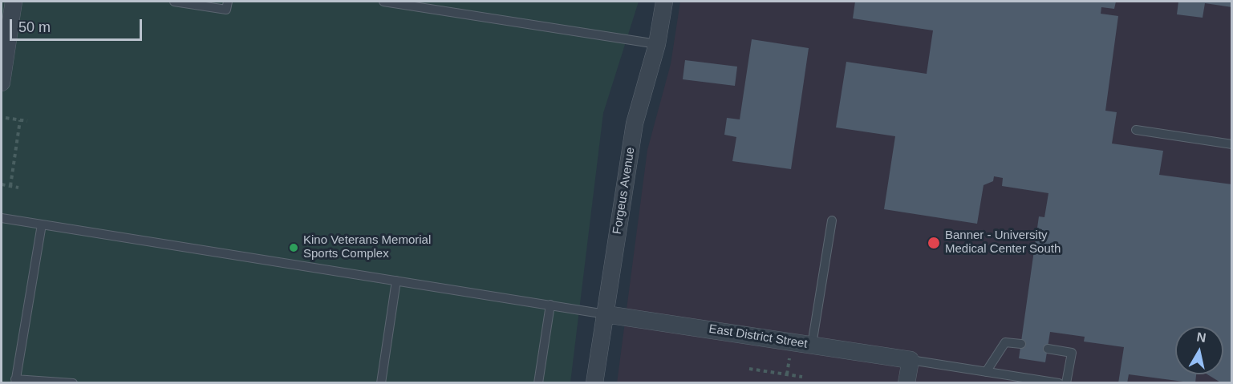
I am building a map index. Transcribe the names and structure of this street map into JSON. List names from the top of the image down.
{
  "streets": {
    "street": ["Forgeus Avenue", "East District Street"]
  },
  "crossings": [
    ["Forgeus Avenue", "East District Street"]
  ],
  "places": ["Banner - University Medical Center South", "Kino Veterans Memorial Sports Complex"],
  "scale_bar": "50 m",
  "north": "top"
}
